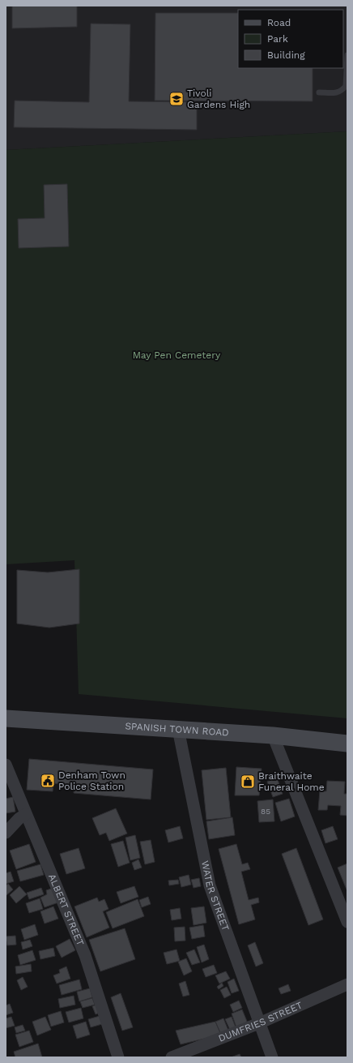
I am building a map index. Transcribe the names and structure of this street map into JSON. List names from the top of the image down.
{
  "streets": {
    "main road": ["SPANISH TOWN ROAD"],
    "street": ["WATER STREET", "ALBERT STREET", "DUMFRIES STREET"]
  },
  "crossings": [
    ["SPANISH TOWN ROAD", "WATER STREET"],
    ["WATER STREET", "DUMFRIES STREET"]
  ],
  "parks": ["May Pen Cemetery"],
  "places": {
    "school or university": ["Tivoli Gardens High"],
    "public building": ["Denham Town Police Station"],
    "shop": ["Braithwaite Funeral Home"]
  },
  "house_numbers": ["85"],
  "legend": ["Road", "Park", "Building"]
}
